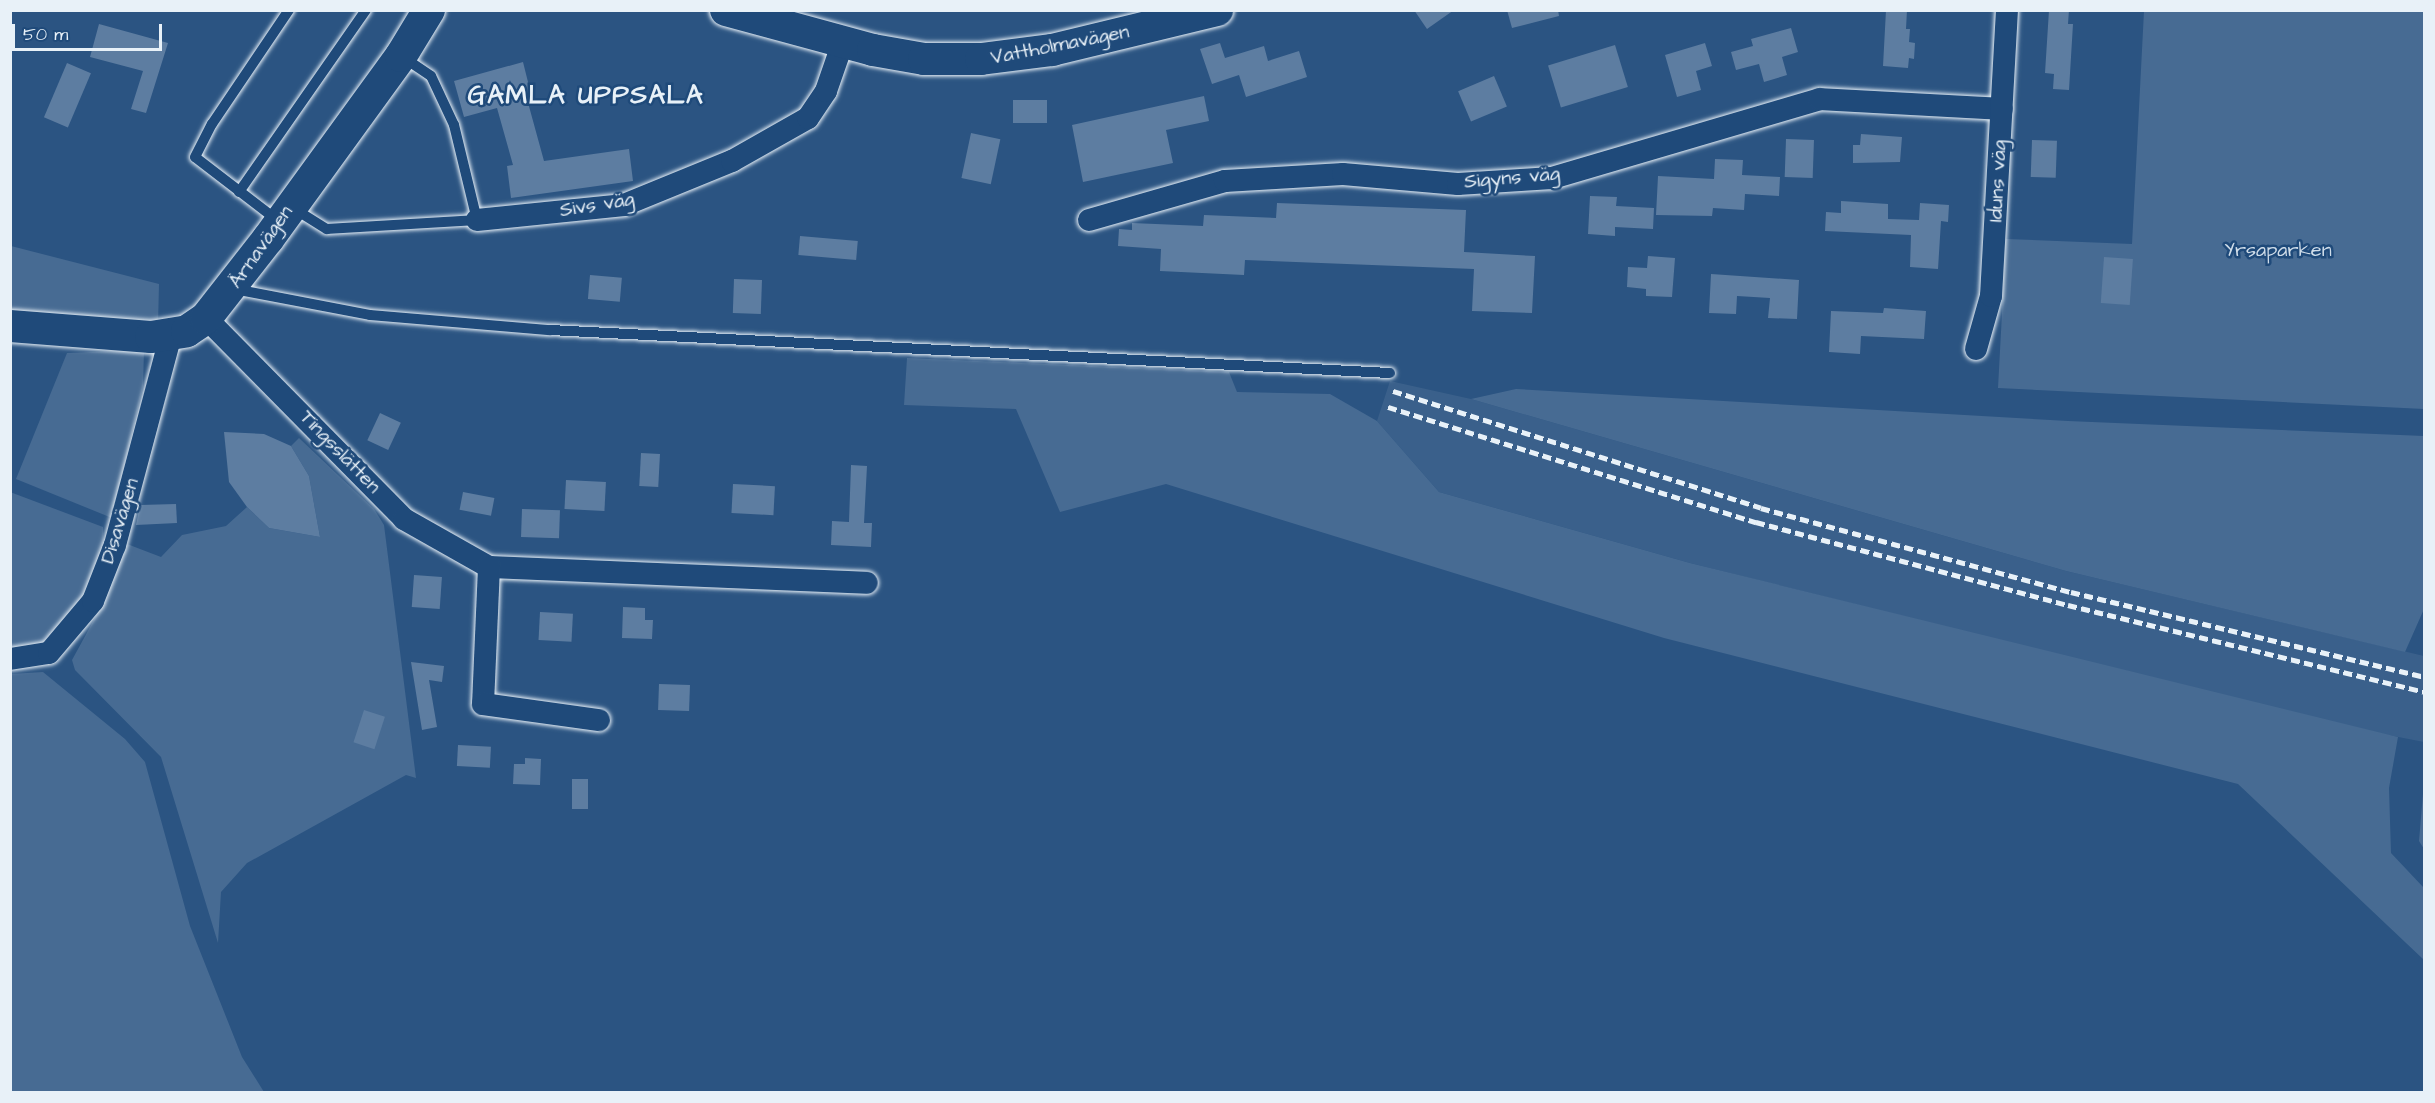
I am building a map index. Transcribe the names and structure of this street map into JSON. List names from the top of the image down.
{
  "streets": {
    "street": [
      "Vattholmavägen",
      "Sigyns väg",
      "Iduns väg",
      "Sivs väg",
      "Ärnavägen",
      "Tingsslätten",
      "Disavägen"
    ]
  },
  "crossings": [
    ["Vattholmavägen", "Sivs väg"],
    ["Sigyns väg", "Iduns väg"],
    ["Sivs väg", "Ärnavägen"],
    ["Ärnavägen", "Tingsslätten"],
    ["Ärnavägen", "Disavägen"]
  ],
  "districts": ["GAMLA UPPSALA"],
  "parks": ["Yrsaparken"],
  "scale_bar": "50 m"
}
